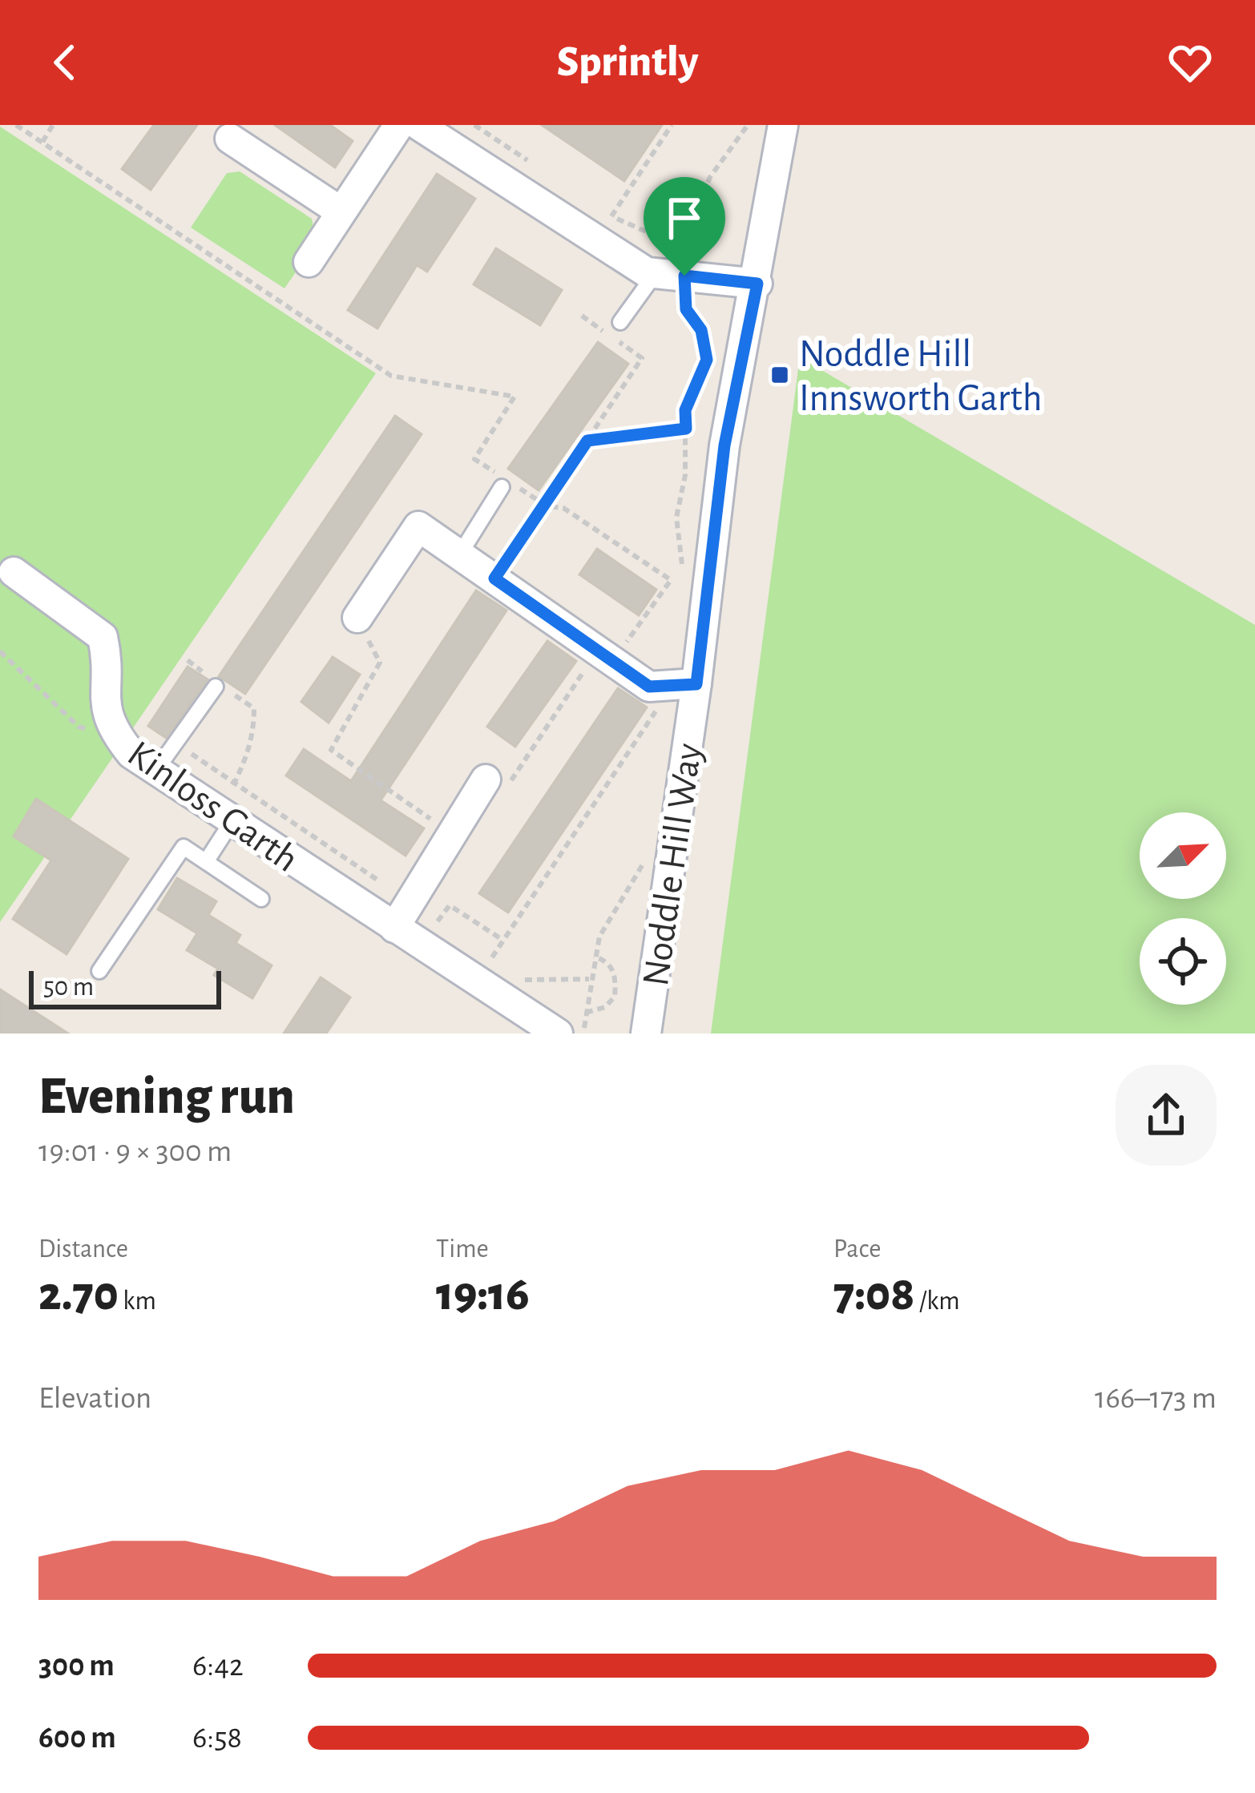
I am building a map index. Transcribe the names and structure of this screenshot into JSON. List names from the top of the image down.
{
  "streets": {
    "street": ["Kinloss Garth", "Noddle Hill Way"]
  },
  "places": {
    "transit": ["Noddle Hill Innsworth Garth"]
  },
  "scale_bar": "50 m",
  "north": "top right",
  "page": {
    "header": "Sprintly",
    "scale": "50 m",
    "heading": ["Evening run", "19:01 · 9 × 300 m"],
    "stats": [
      ["Distance", "2.70 km"],
      ["Time", "19:16"],
      ["Pace", "7:08 /km"]
    ],
    "chart": ["Elevation", "166–173 m"],
    "list": [
      {
        "name": "300 m",
        "note": "6:42"
      },
      {
        "name": "600 m",
        "note": "6:58"
      }
    ]
  }
}
